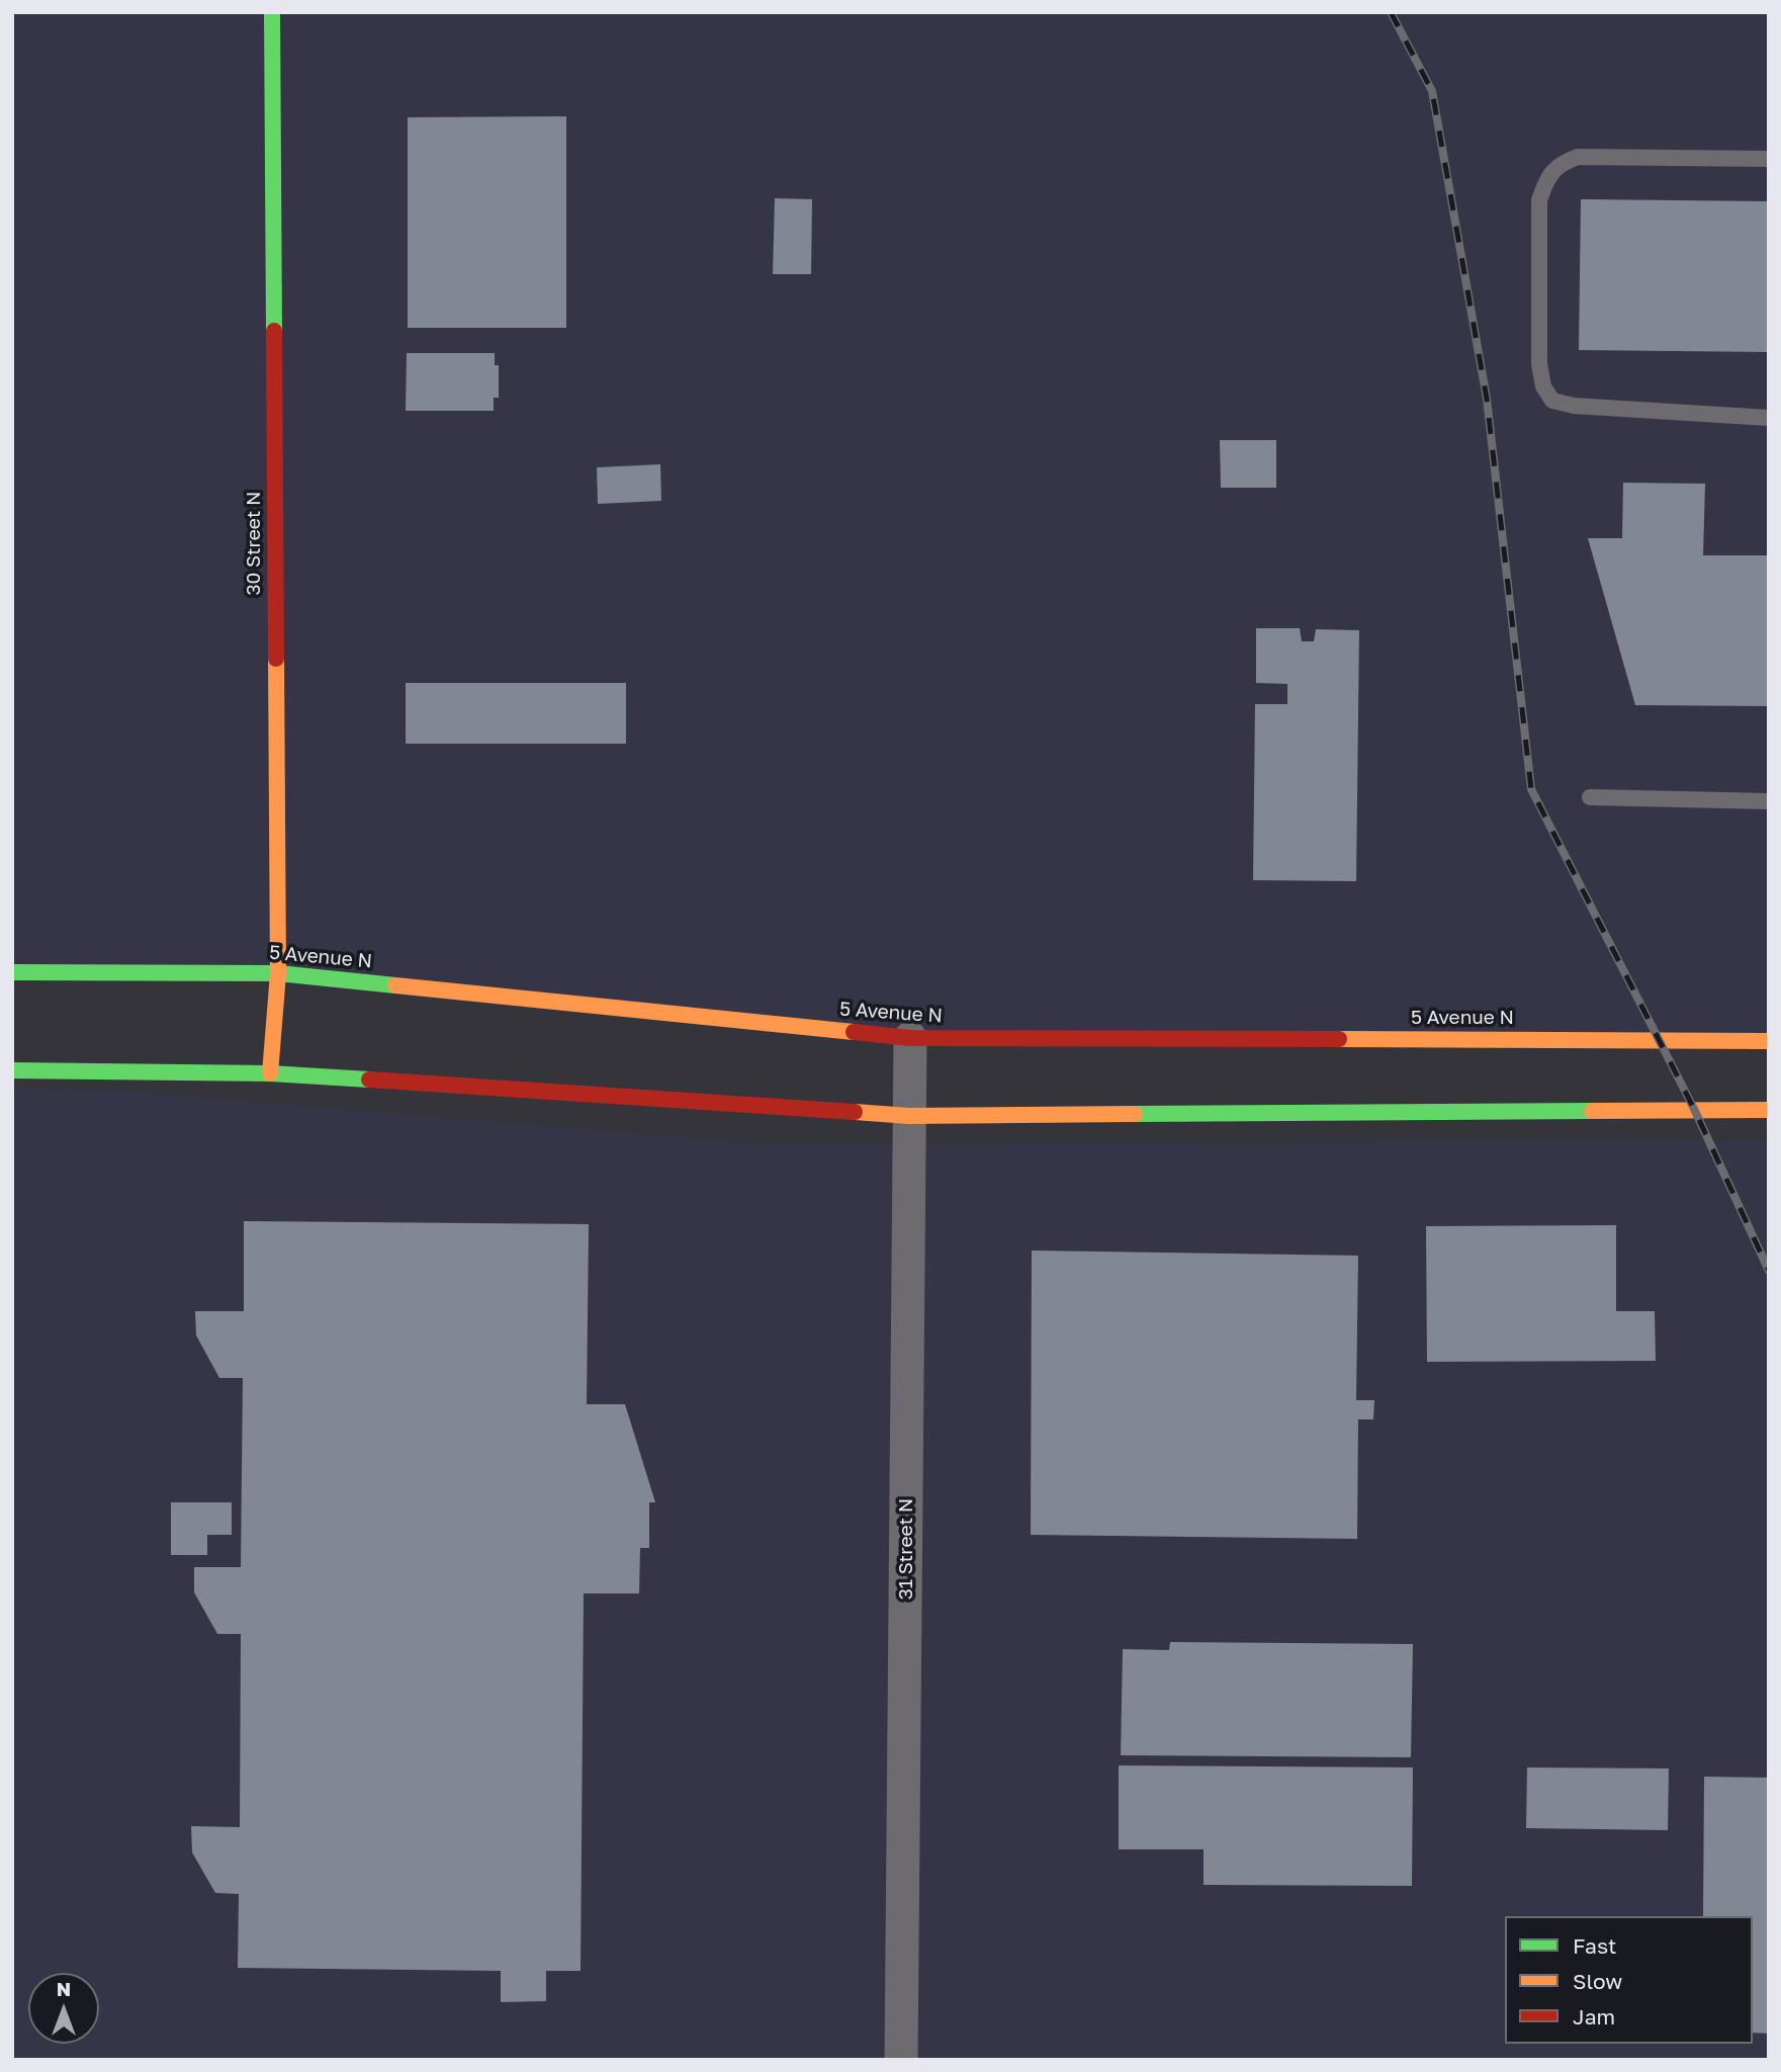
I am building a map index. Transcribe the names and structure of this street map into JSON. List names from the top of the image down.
{
  "streets": {
    "main road": ["30 Street N", "5 Avenue N"],
    "street": ["31 Street N"]
  },
  "crossings": [
    ["30 Street N", "5 Avenue N"],
    ["5 Avenue N", "31 Street N"]
  ],
  "legend": ["Fast", "Slow", "Jam"],
  "north": "top"
}
